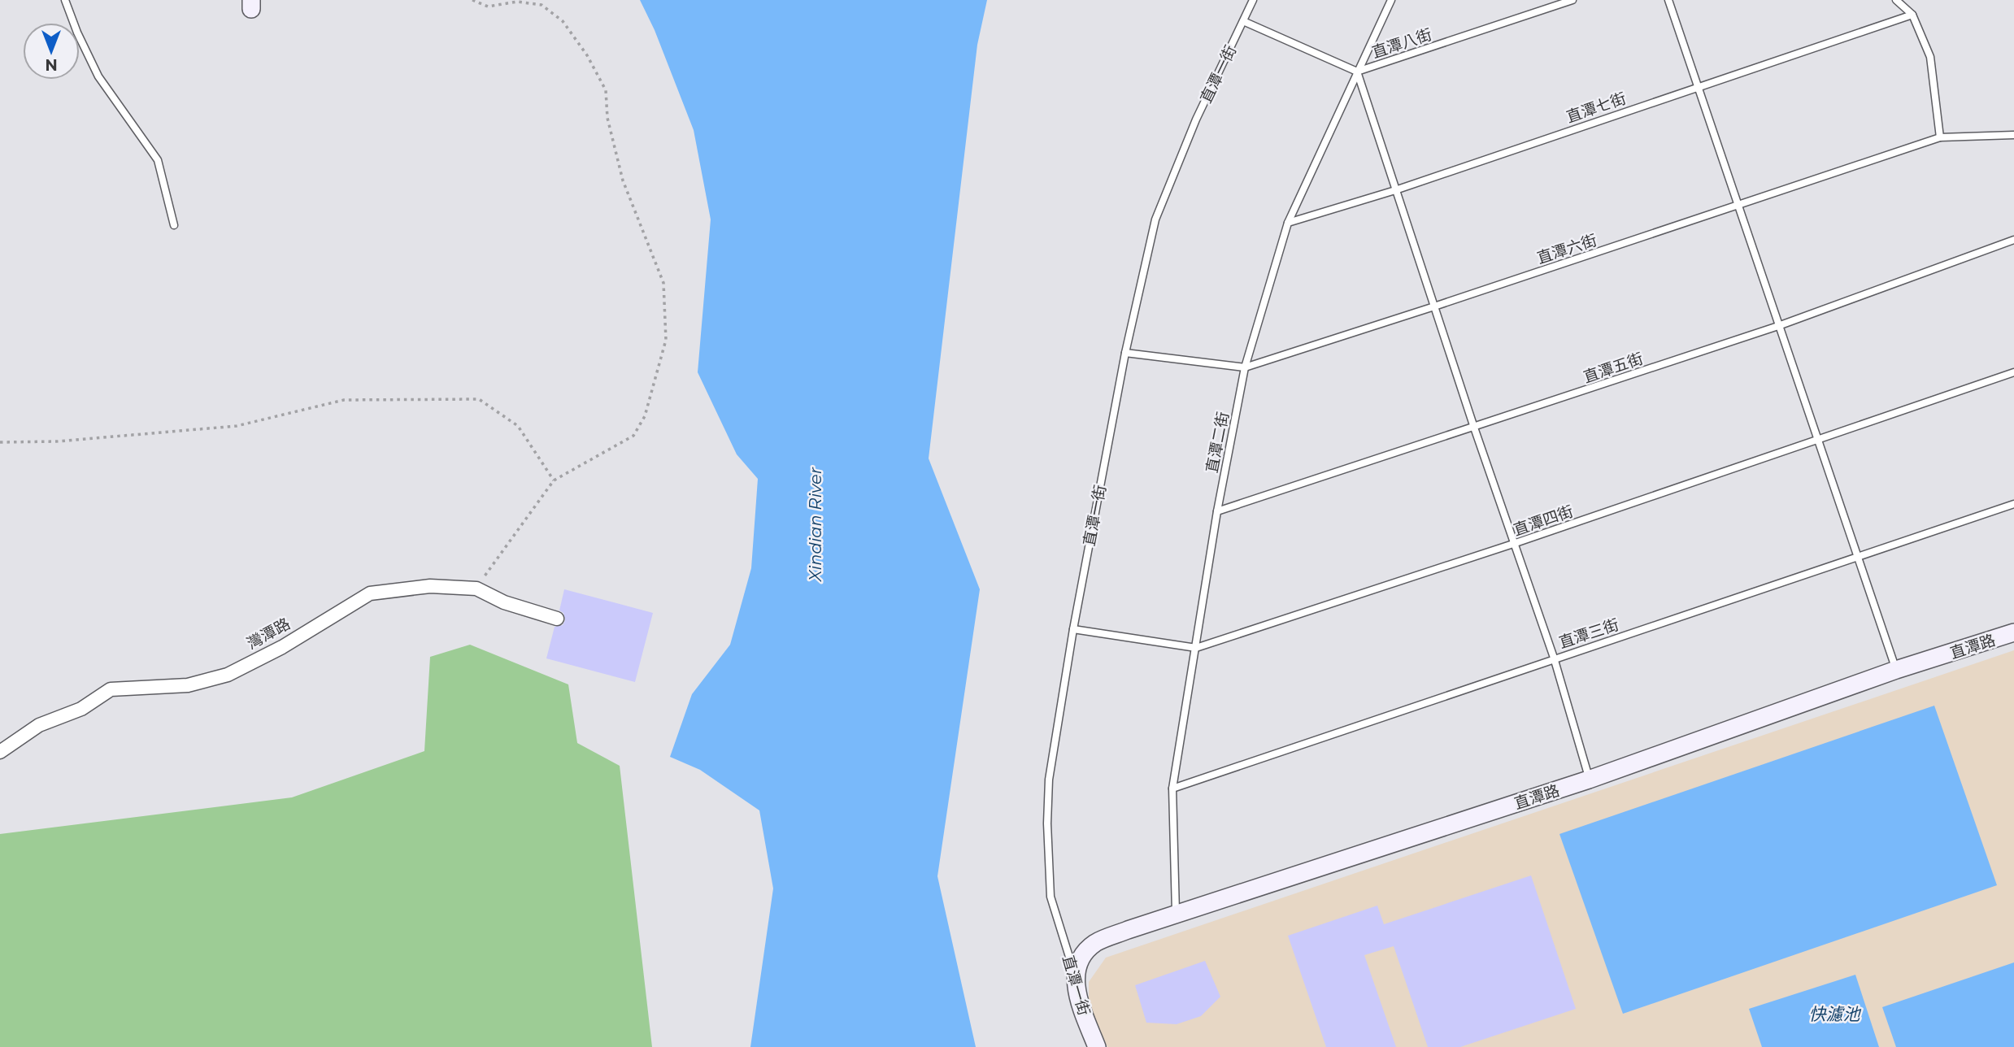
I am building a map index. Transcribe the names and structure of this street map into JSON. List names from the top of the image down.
{
  "streets": {
    "street": ["直潭一街", "灣潭路", "直潭路"],
    "lane": [
      "直潭八街",
      "直潭七街",
      "直潭六街",
      "直潭五街",
      "直潭二街",
      "直潭四街",
      "直潭三街"
    ]
  },
  "crossings": [
    ["直潭八街", "直潭一街"],
    ["直潭八街", "直潭二街"],
    ["直潭一街", "直潭六街"],
    ["直潭一街", "直潭四街"],
    ["直潭一街", "直潭路"],
    ["直潭七街", "直潭二街"],
    ["直潭六街", "直潭二街"],
    ["直潭五街", "直潭二街"],
    ["直潭二街", "直潭四街"],
    ["直潭二街", "直潭三街"],
    ["直潭二街", "直潭路"]
  ],
  "water": ["Xindian River", "快濾池"],
  "north": "bottom"
}
